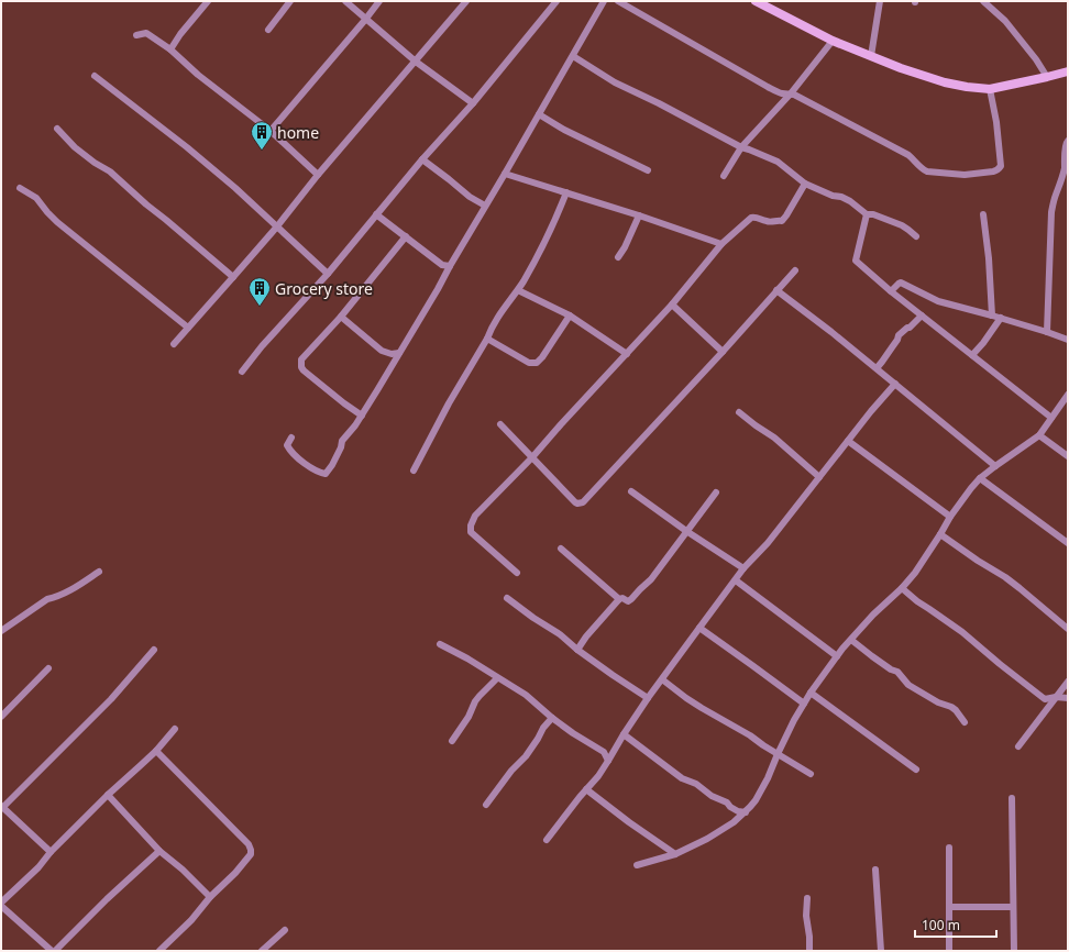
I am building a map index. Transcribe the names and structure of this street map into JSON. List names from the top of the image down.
{
  "places": {
    "building": ["home", "Grocery store"]
  },
  "scale_bar": "100 m"
}
